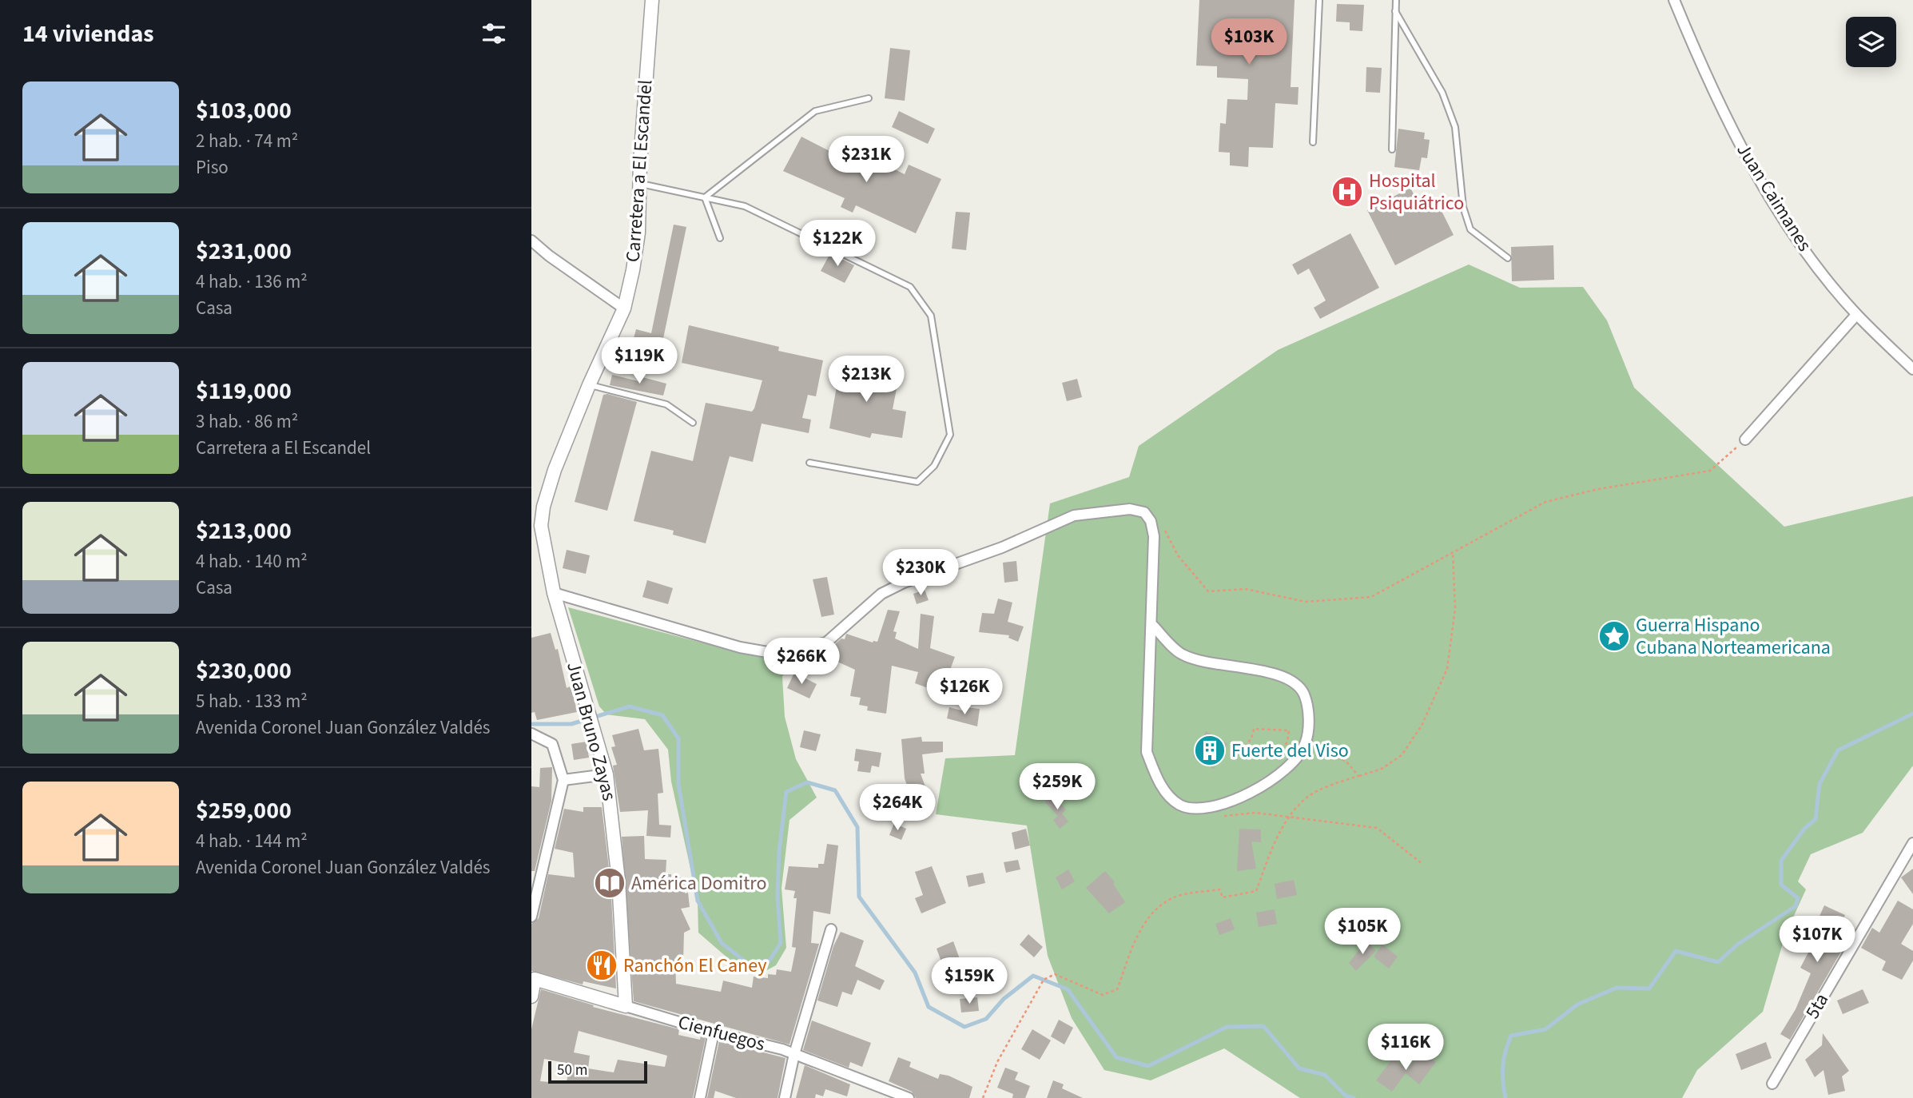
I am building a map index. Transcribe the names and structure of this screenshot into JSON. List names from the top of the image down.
{
  "streets": {
    "street": [
      "Carretera a El Escandel",
      "Juan Caimanes",
      "Juan Bruno Zayas",
      "5ta",
      "Cienfuegos"
    ]
  },
  "crossings": [
    ["Carretera a El Escandel", "Juan Bruno Zayas"],
    ["Juan Bruno Zayas", "Cienfuegos"]
  ],
  "places": {
    "hospital": ["Hospital Psiquiátrico"],
    "place": ["Guerra Hispano Cubana Norteamericana"],
    "building": ["Fuerte del Viso"],
    "library": ["América Domitro"],
    "restaurant": ["Ranchón El Caney"]
  },
  "scale_bar": "50 m",
  "page": {
    "heading": "14 viviendas",
    "price": [
      "$103K",
      "$231K",
      "$122K",
      "$119K",
      "$213K",
      "$230K",
      "$266K",
      "$126K",
      "$259K",
      "$264K",
      "$105K",
      "$107K",
      "$159K",
      "$116K"
    ],
    "list": [
      {
        "name": "$103,000",
        "note": "2 hab. · 74 m² · Piso"
      },
      {
        "name": "$231,000",
        "note": "4 hab. · 136 m² · Casa"
      },
      {
        "name": "$119,000",
        "note": "3 hab. · 86 m² · Carretera a El Escandel"
      },
      {
        "name": "$213,000",
        "note": "4 hab. · 140 m² · Casa"
      },
      {
        "name": "$230,000",
        "note": "5 hab. · 133 m² · Avenida Coronel Juan González Valdés"
      },
      {
        "name": "$259,000",
        "note": "4 hab. · 144 m² · Avenida Coronel Juan González Valdés"
      }
    ],
    "scale": "50 m"
  }
}
